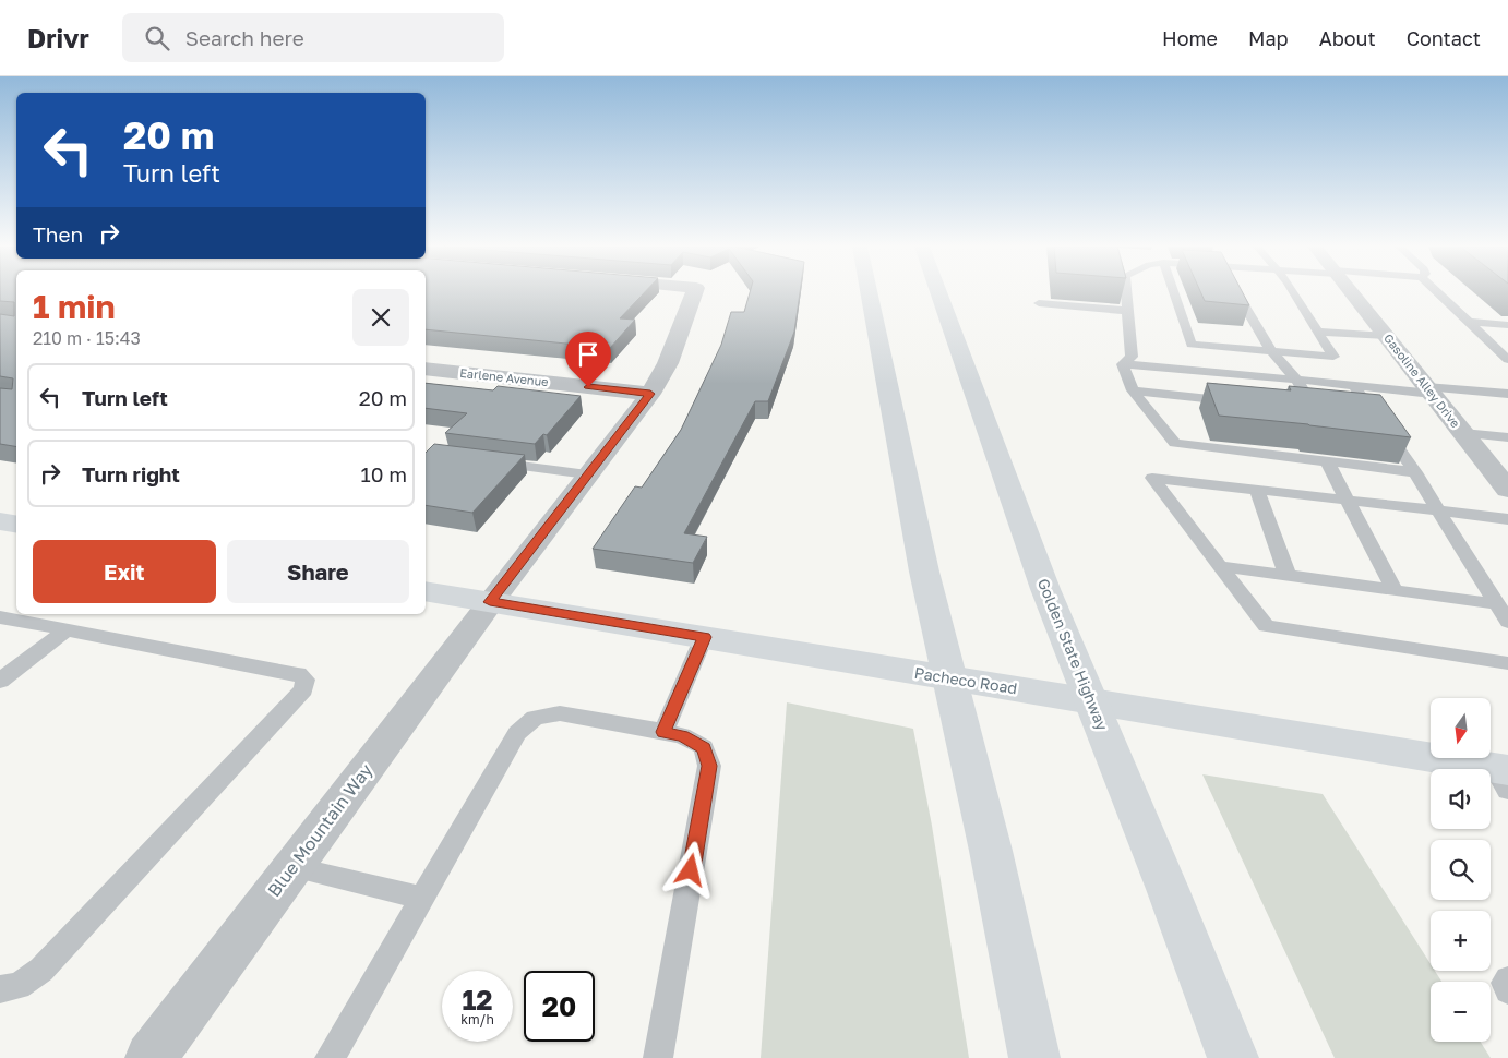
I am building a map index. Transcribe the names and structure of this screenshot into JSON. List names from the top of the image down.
{
  "streets": {
    "main road": ["Golden State Highway", "Pacheco Road"],
    "street": ["Earlene Avenue", "Gasoline Alley Drive", "Blue Mountain Way"]
  },
  "crossings": [
    ["Earlene Avenue", "Blue Mountain Way"],
    ["Pacheco Road", "Blue Mountain Way"]
  ],
  "north": "bottom",
  "page": {
    "header": "Drivr",
    "search": "Search here",
    "nav": [
      "Home",
      "Map",
      "About",
      "Contact"
    ],
    "turn": ["20 m", "Turn left"],
    "then": "Then",
    "heading": ["1 min", "210 m · 15:43"],
    "list": [
      {
        "name": "Turn left",
        "value": "20 m"
      },
      {
        "name": "Turn right",
        "value": "10 m"
      }
    ],
    "buttons": ["Exit", "Share"],
    "map_buttons": ["+", "−"],
    "speed": "12 km/h",
    "limit": "20"
  }
}
